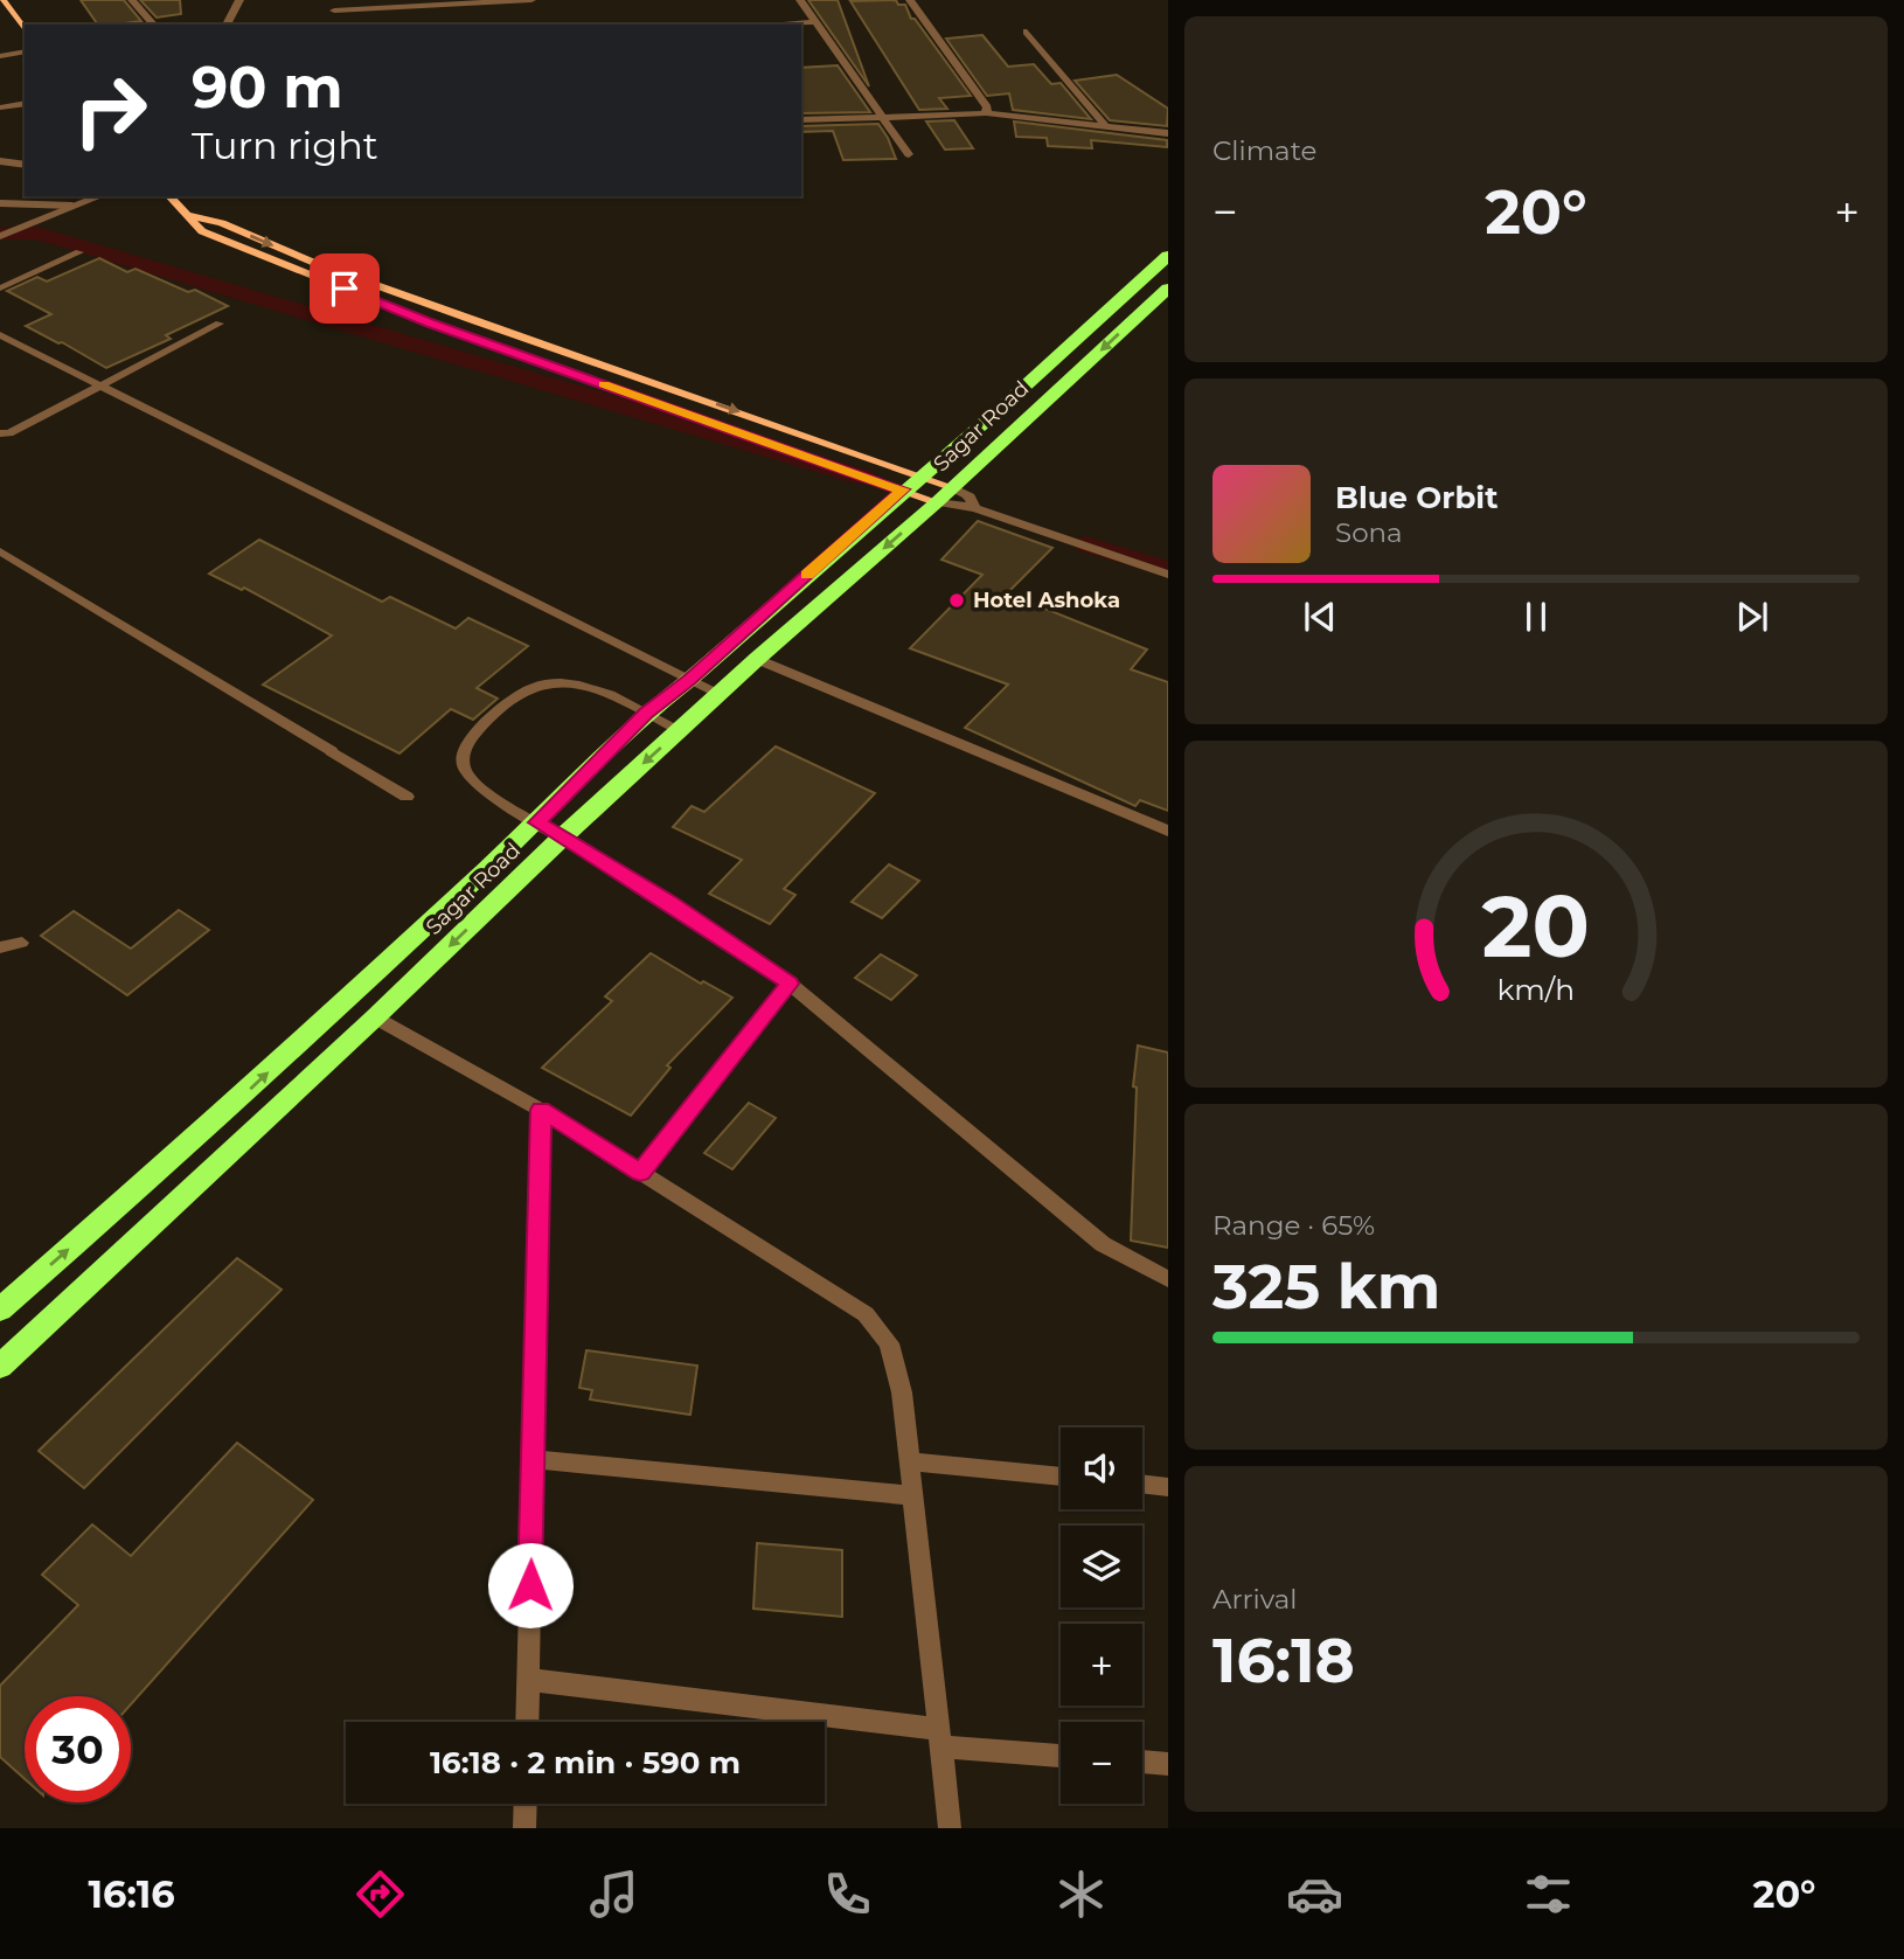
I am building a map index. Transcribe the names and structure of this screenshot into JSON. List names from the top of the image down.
{
  "streets": {
    "highway": ["Sagar Road"]
  },
  "places": ["Hotel Ashoka"],
  "page": {
    "tile": [
      "Climate",
      ["Range · 65%", "325 km"],
      ["Arrival", "16:18"]
    ],
    "turn": ["90 m", "Turn right"],
    "heat": ["−", "20°", "+"],
    "song": ["Blue Orbit", "Sona"],
    "map_buttons": ["+", "−"],
    "limit": "30",
    "trip": "16:18 · 2 min · 590 m",
    "tabs": ["16:16", "20°"],
    "gauge": ["20", "km/h"]
  }
}
